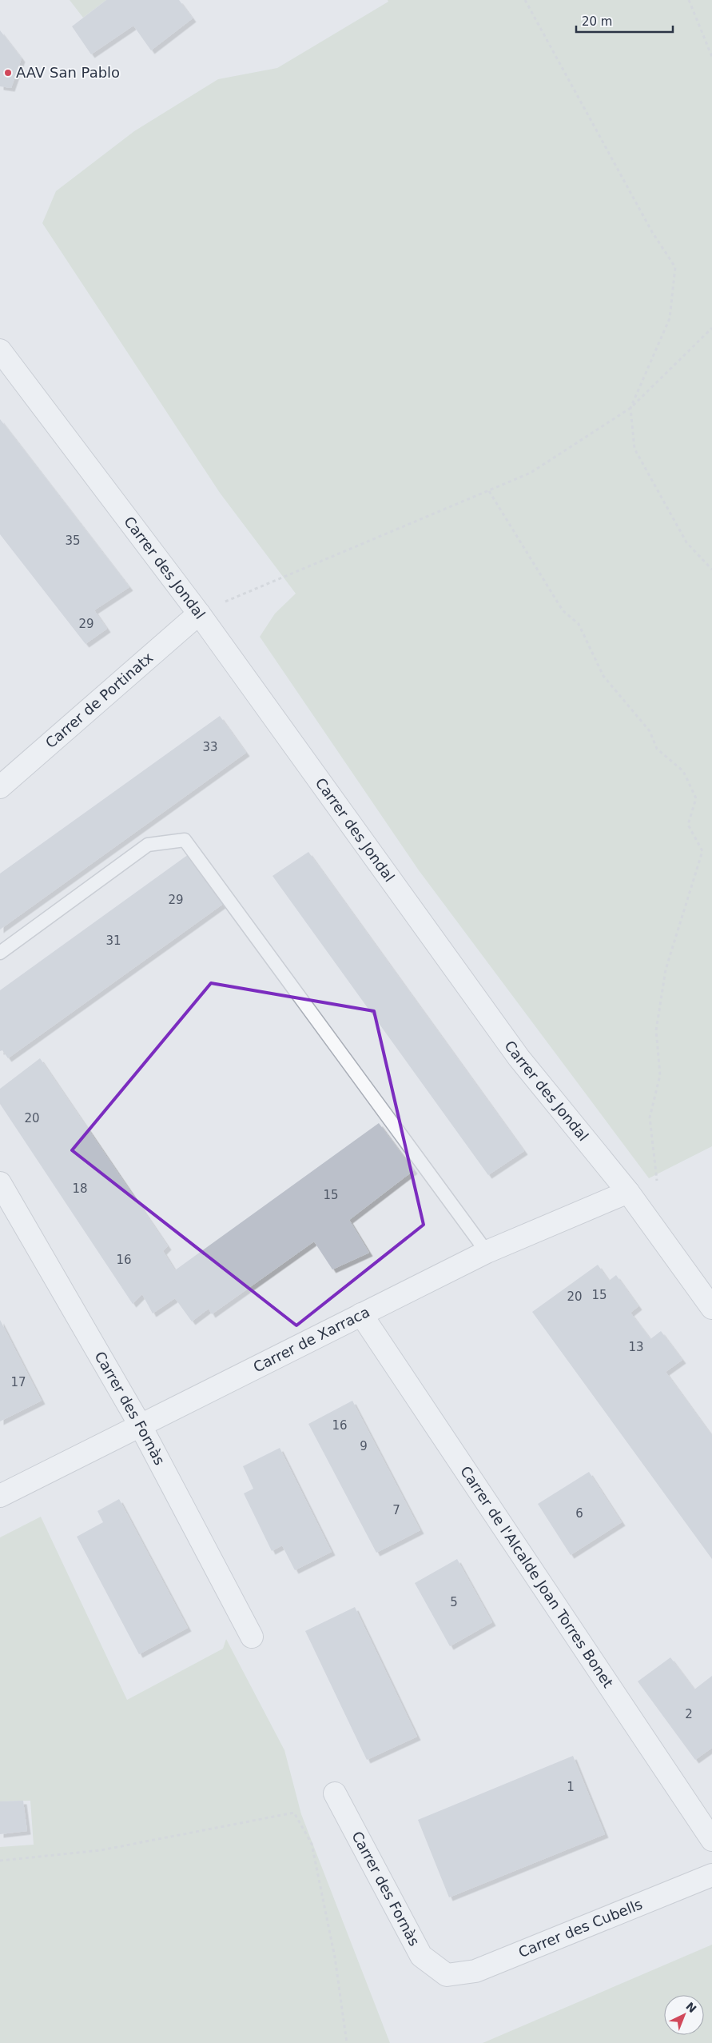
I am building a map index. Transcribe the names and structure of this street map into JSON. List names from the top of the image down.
{
  "streets": {
    "street": [
      "Carrer des Jondal",
      "Carrer de Portinatx",
      "Carrer de Xarraca",
      "Carrer des Fornàs",
      "Carrer de l'Alcalde Joan Torres Bonet",
      "Carrer des Cubells"
    ]
  },
  "crossings": [
    ["Carrer des Jondal", "Carrer de Portinatx"],
    ["Carrer des Jondal", "Carrer de Xarraca"],
    ["Carrer de Xarraca", "Carrer des Fornàs"],
    ["Carrer de Xarraca", "Carrer de l'Alcalde Joan Torres Bonet"],
    ["Carrer des Fornàs", "Carrer des Cubells"]
  ],
  "places": ["AAV San Pablo"],
  "house_numbers": [
    "35",
    "29",
    "33",
    "29",
    "31",
    "20",
    "18",
    "15",
    "16",
    "15",
    "20",
    "13",
    "17",
    "16",
    "9",
    "7",
    "6",
    "5",
    "2",
    "1"
  ],
  "scale_bar": "20 m",
  "north": "top right"
}
